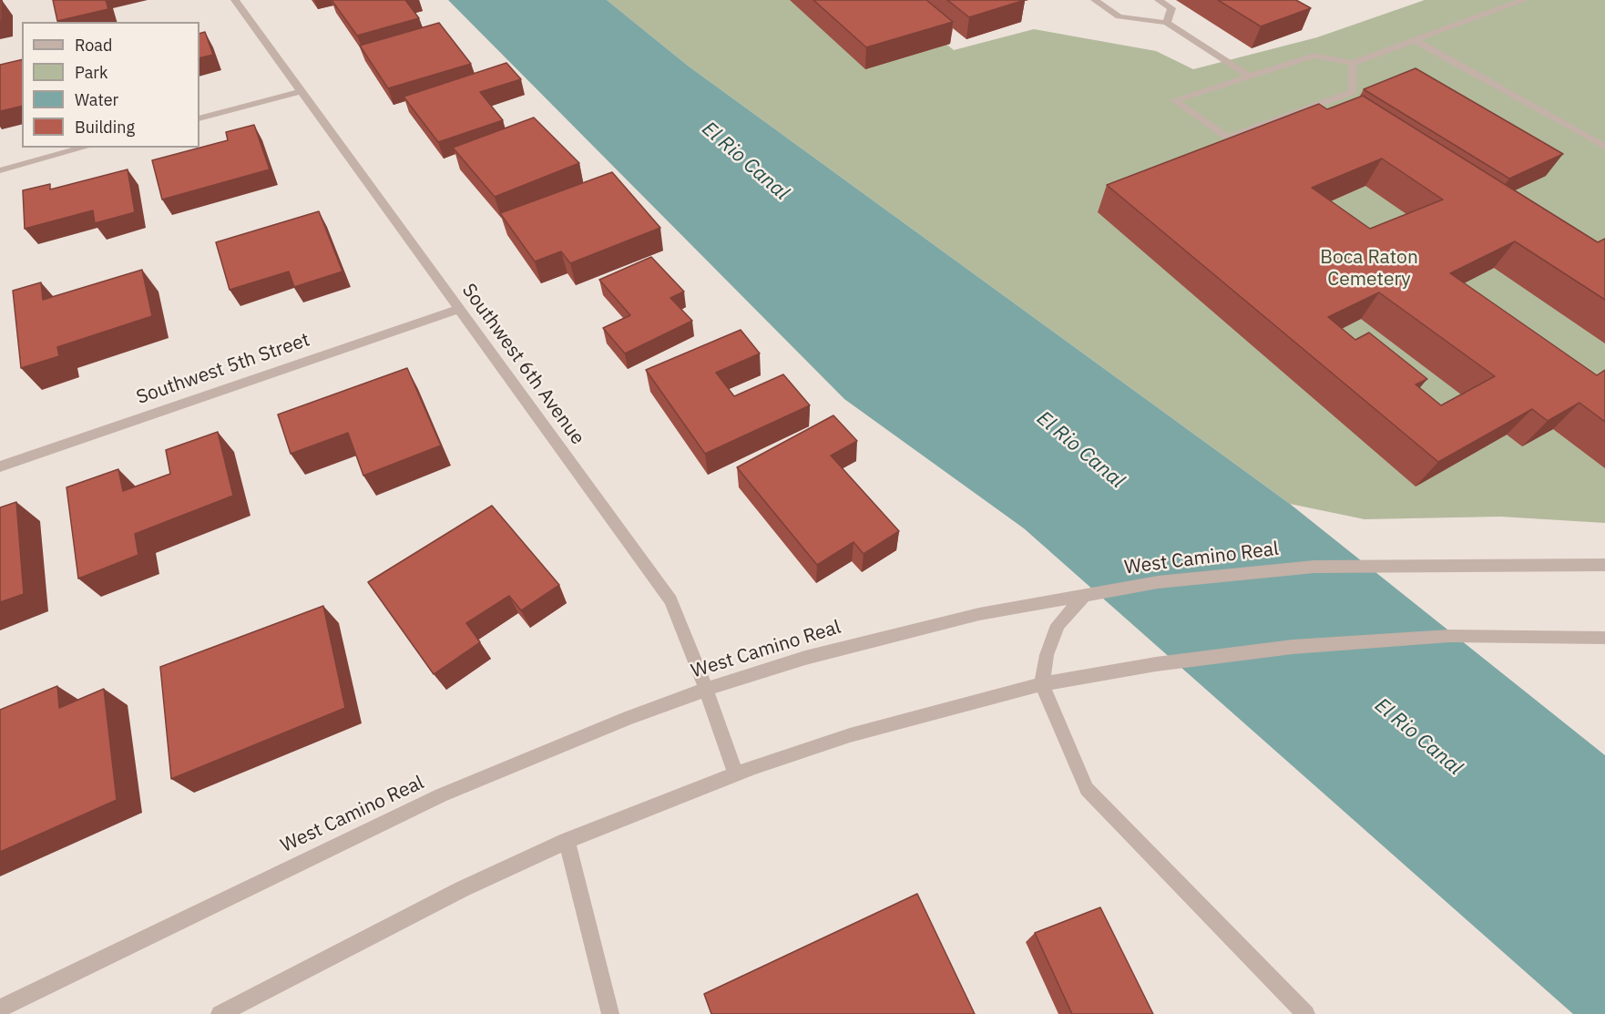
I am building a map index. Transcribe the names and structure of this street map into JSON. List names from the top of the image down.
{
  "streets": {
    "street": ["Southwest 6th Avenue", "Southwest 5th Street", "West Camino Real"]
  },
  "crossings": [
    ["Southwest 6th Avenue", "Southwest 5th Street"],
    ["Southwest 6th Avenue", "West Camino Real"]
  ],
  "water": ["El Rio Canal"],
  "parks": ["Boca Raton Cemetery"],
  "legend": [
    "Road",
    "Park",
    "Water",
    "Building"
  ]
}
